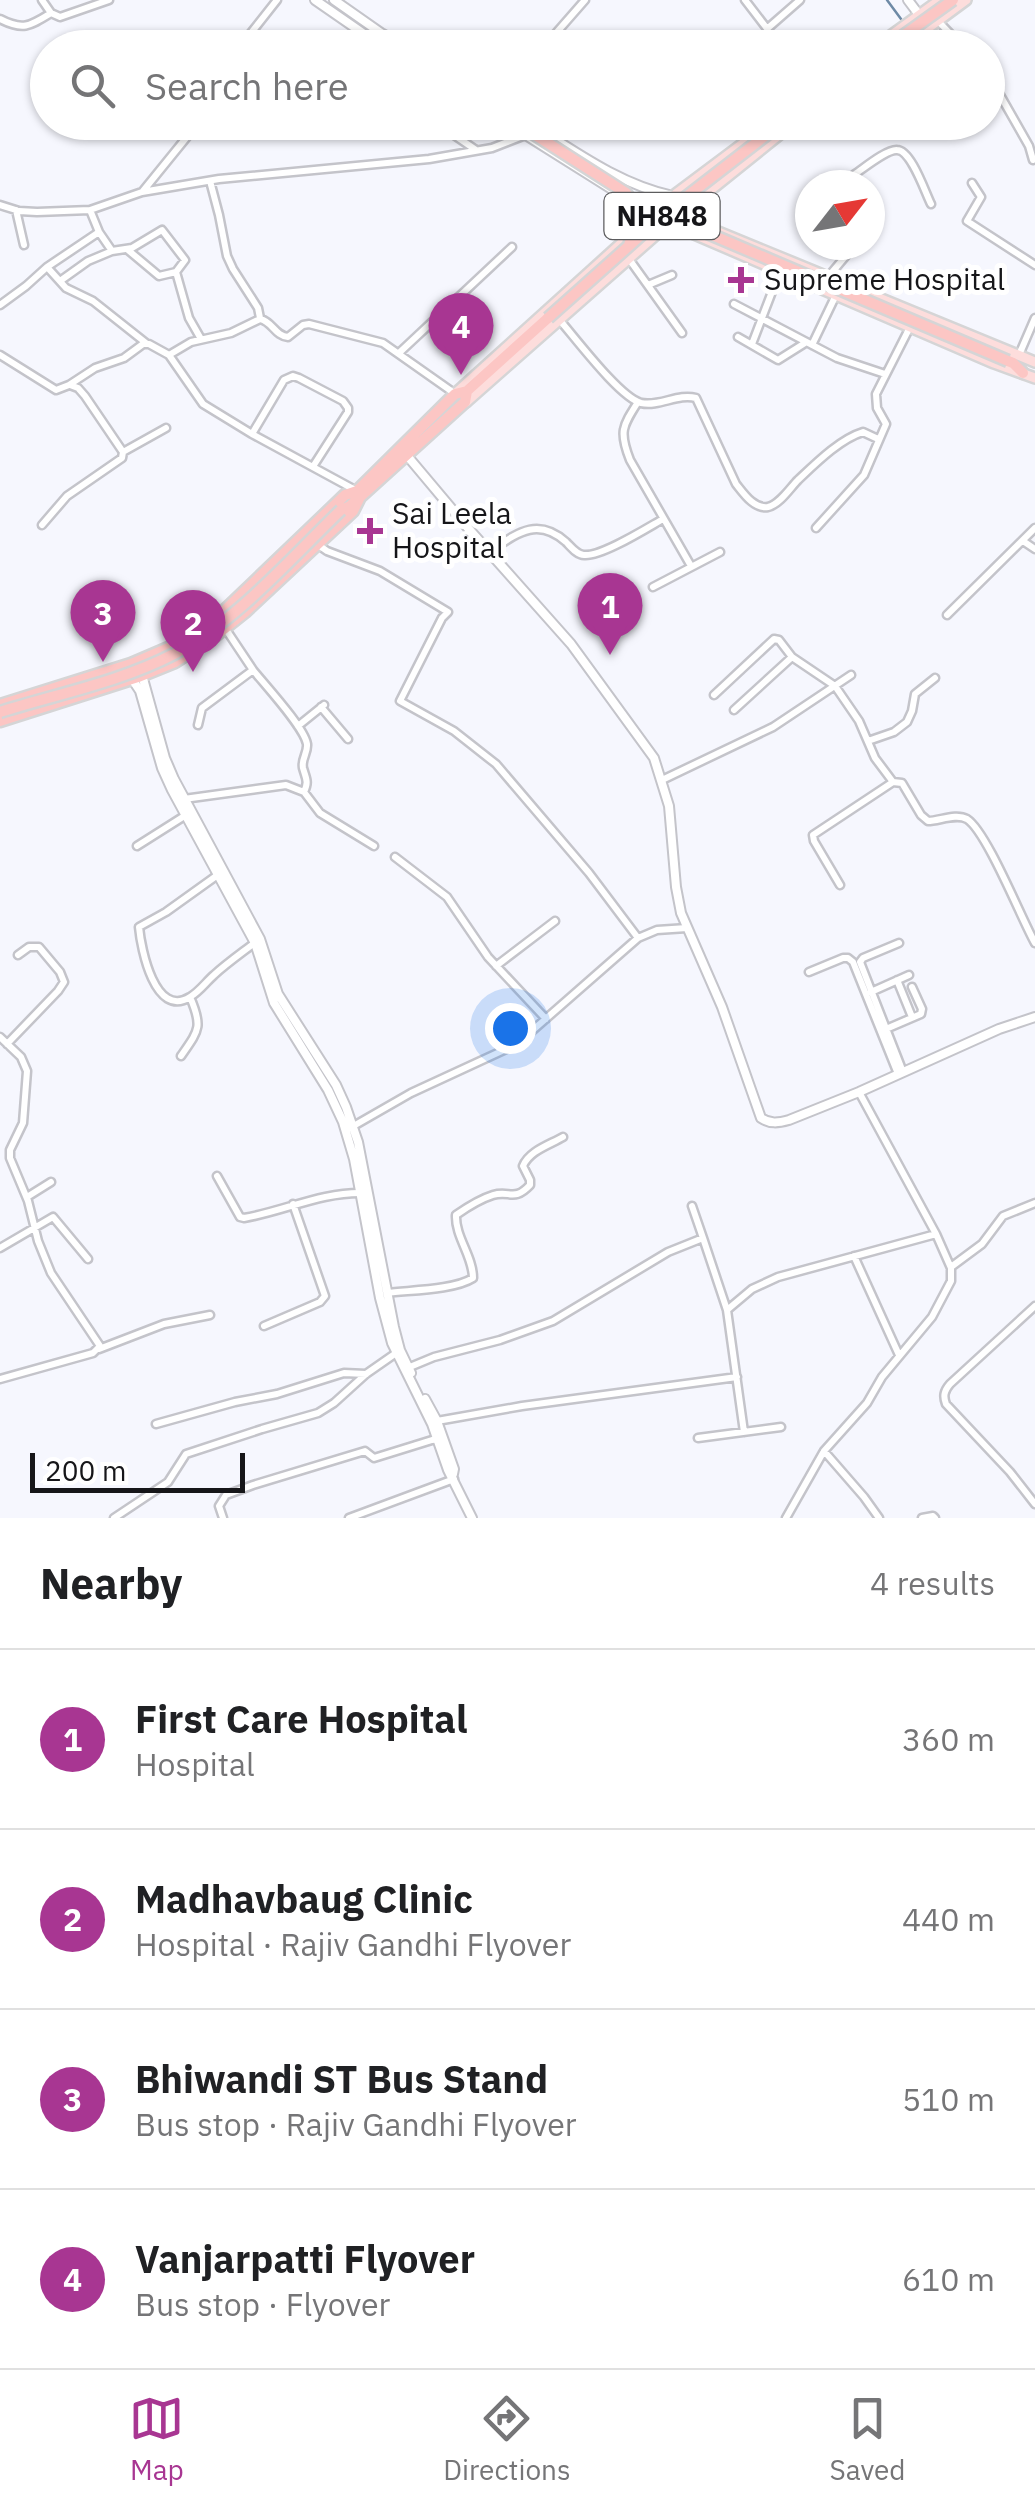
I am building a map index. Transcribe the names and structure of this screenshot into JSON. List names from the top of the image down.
{
  "streets": {
    "highway": ["NH848"]
  },
  "places": {
    "health": ["Supreme Hospital", "Sai Leela Hospital"]
  },
  "scale_bar": "200 m",
  "north": "top right",
  "page": {
    "search": "Search here",
    "pins": [
      "4",
      "1",
      "3",
      "2"
    ],
    "scale": "200 m",
    "heading": ["Nearby", "4 results"],
    "list": [
      {
        "mark": "1",
        "name": "First Care Hospital",
        "note": "Hospital",
        "value": "360 m"
      },
      {
        "mark": "2",
        "name": "Madhavbaug Clinic",
        "note": "Hospital · Rajiv Gandhi Flyover",
        "value": "440 m"
      },
      {
        "mark": "3",
        "name": "Bhiwandi ST Bus Stand",
        "note": "Bus stop · Rajiv Gandhi Flyover",
        "value": "510 m"
      },
      {
        "mark": "4",
        "name": "Vanjarpatti Flyover",
        "note": "Bus stop · Flyover",
        "value": "610 m"
      }
    ],
    "nav": ["Map", "Directions", "Saved"]
  }
}
